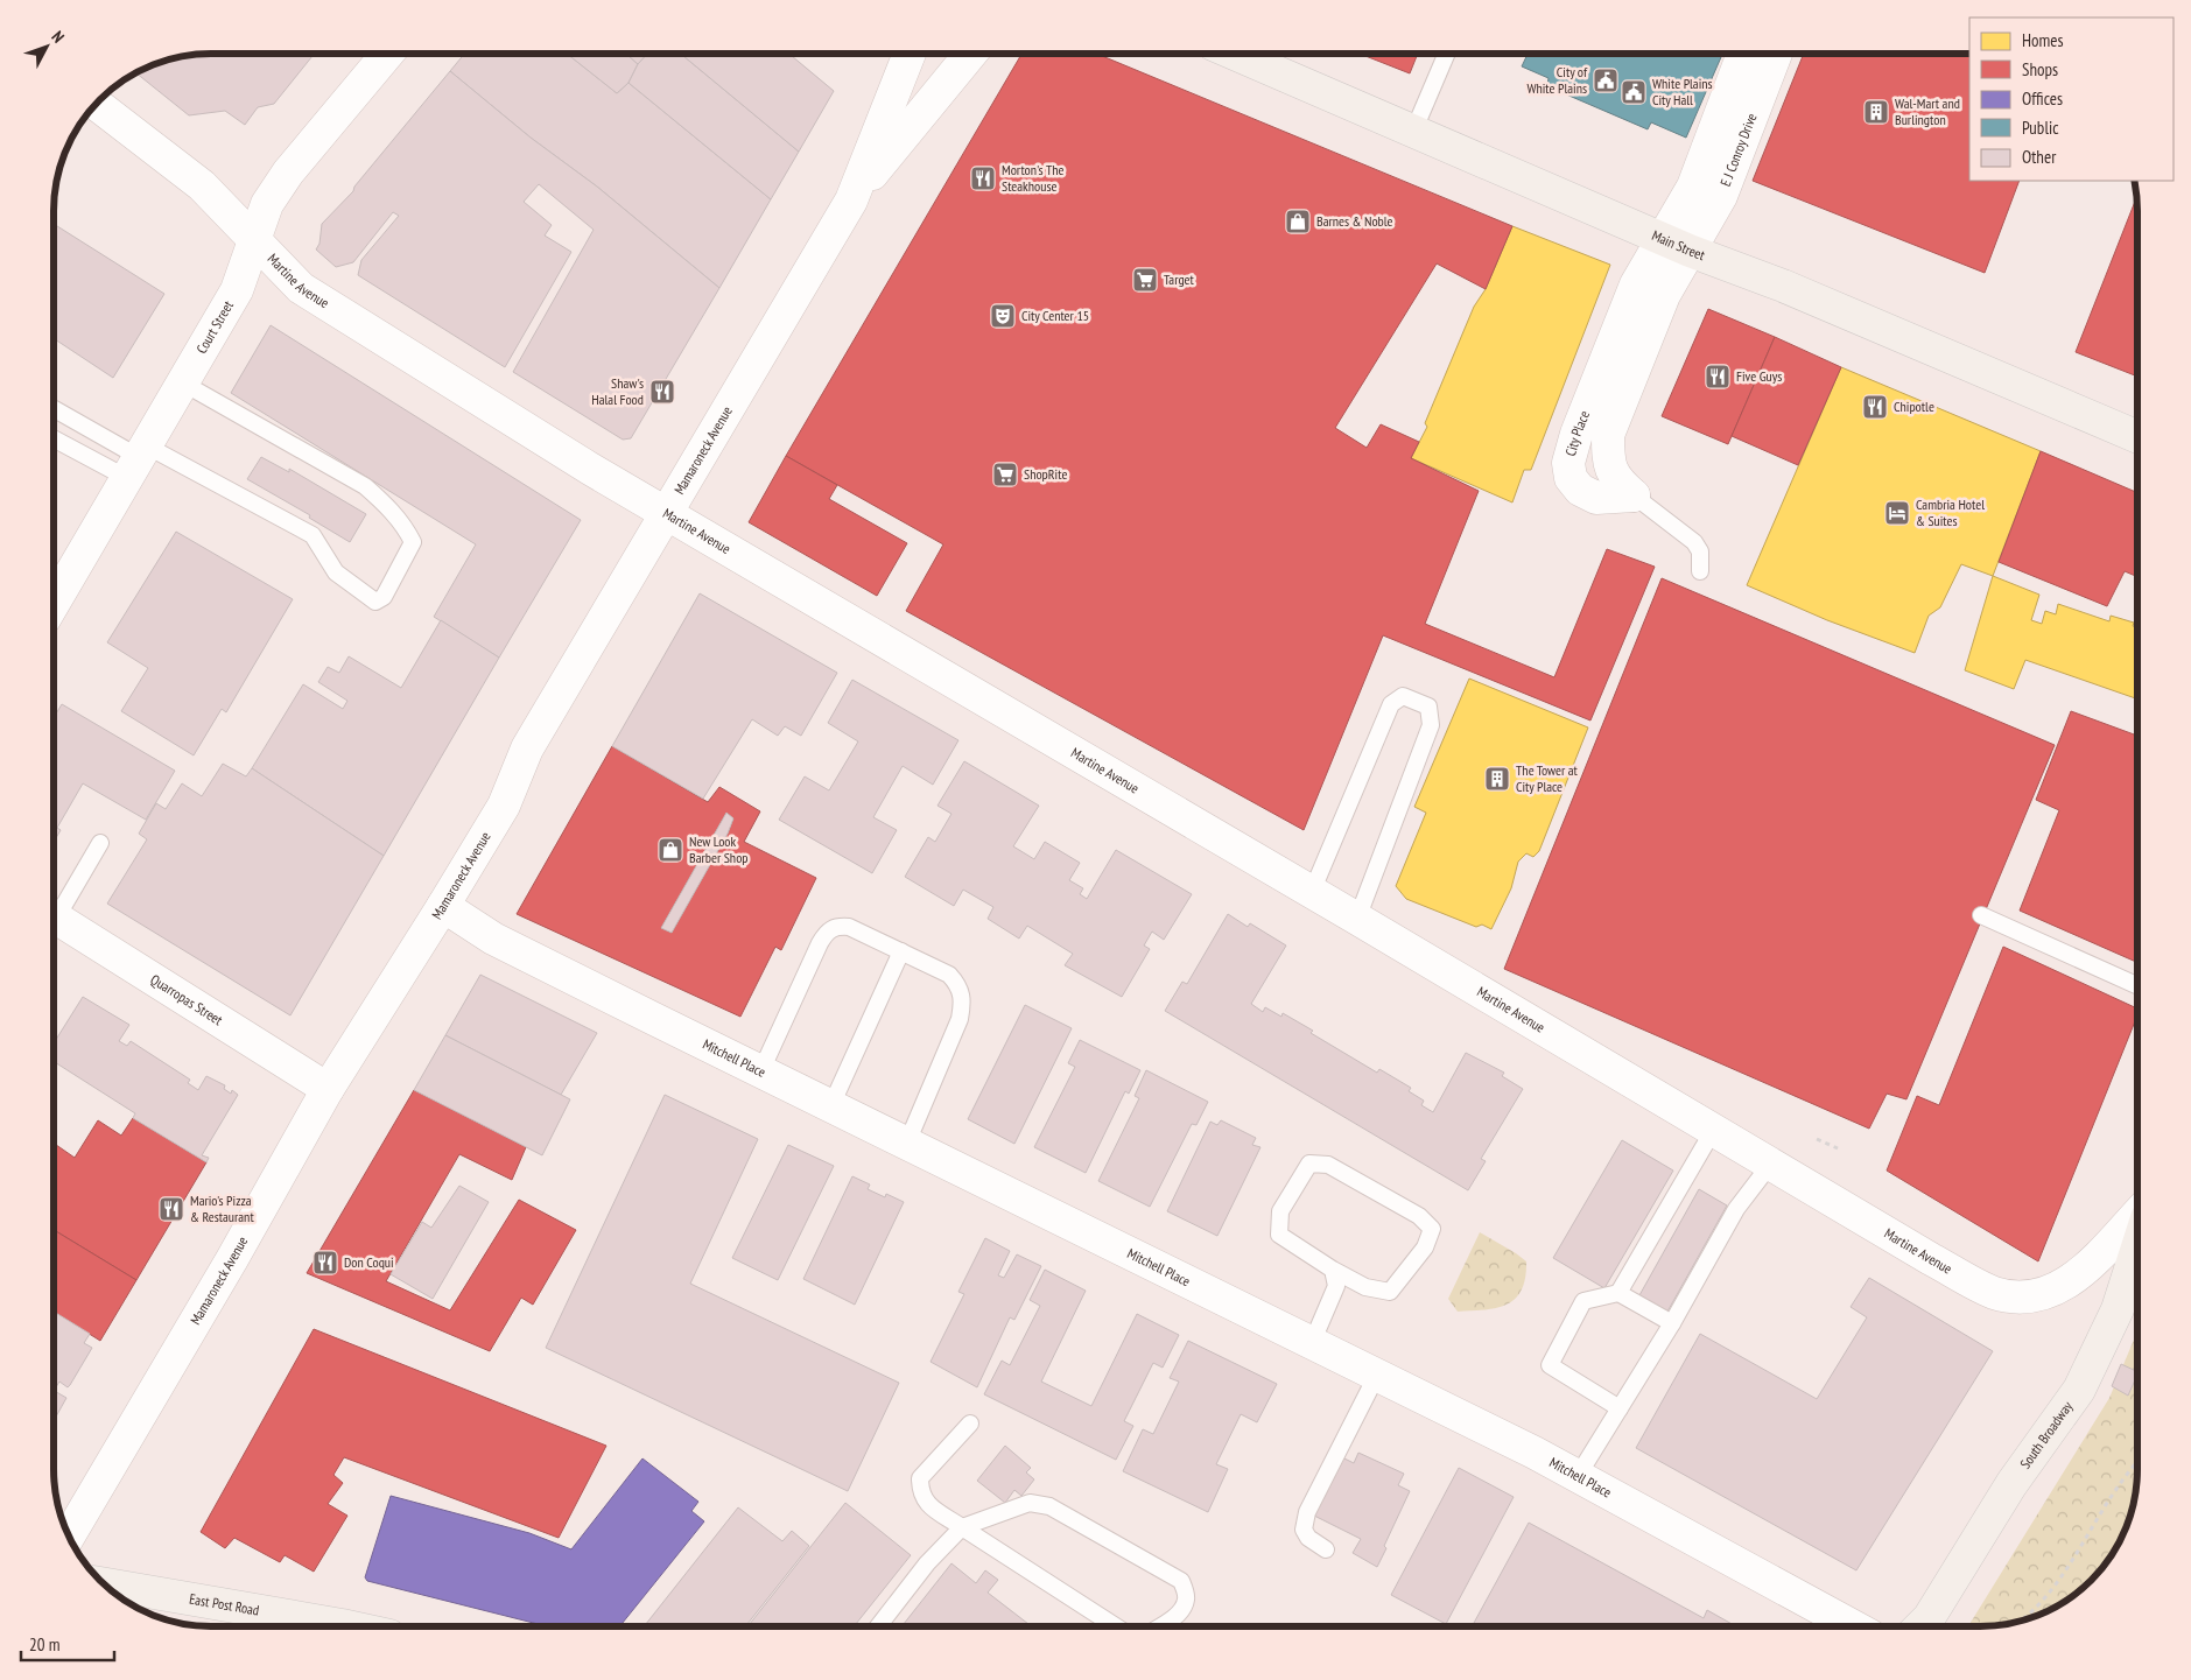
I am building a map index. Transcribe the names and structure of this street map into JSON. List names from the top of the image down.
{
  "streets": {
    "main road": [
      "E J Conroy Drive",
      "Main Street",
      "Martine Avenue",
      "Court Street",
      "City Place",
      "Mamaroneck Avenue",
      "Quarropas Street",
      "Mitchell Place",
      "South Broadway",
      "East Post Road"
    ]
  },
  "crossings": [
    ["E J Conroy Drive", "Main Street"],
    ["E J Conroy Drive", "City Place"],
    ["Main Street", "City Place"],
    ["Martine Avenue", "Court Street"],
    ["Martine Avenue", "Mamaroneck Avenue"],
    ["Mamaroneck Avenue", "Quarropas Street"],
    ["Mamaroneck Avenue", "Mitchell Place"]
  ],
  "places": {
    "public building": ["City of White Plains", "White Plains City Hall"],
    "building": ["Wal-Mart and Burlington", "The Tower at City Place"],
    "restaurant": [
      "Morton's The Steakhouse",
      "Five Guys",
      "Shaw's Halal Food",
      "Chipotle",
      "Mario's Pizza & Restaurant",
      "Don Coqui"
    ],
    "shop": ["Barnes & Noble", "New Look Barber Shop"],
    "supermarket": ["Target", "ShopRite"],
    "theatre": ["City Center 15"],
    "hotel": ["Cambria Hotel & Suites"]
  },
  "legend": [
    "Homes",
    "Shops",
    "Offices",
    "Public",
    "Other"
  ],
  "scale_bar": "20 m",
  "north": "top right"
}
